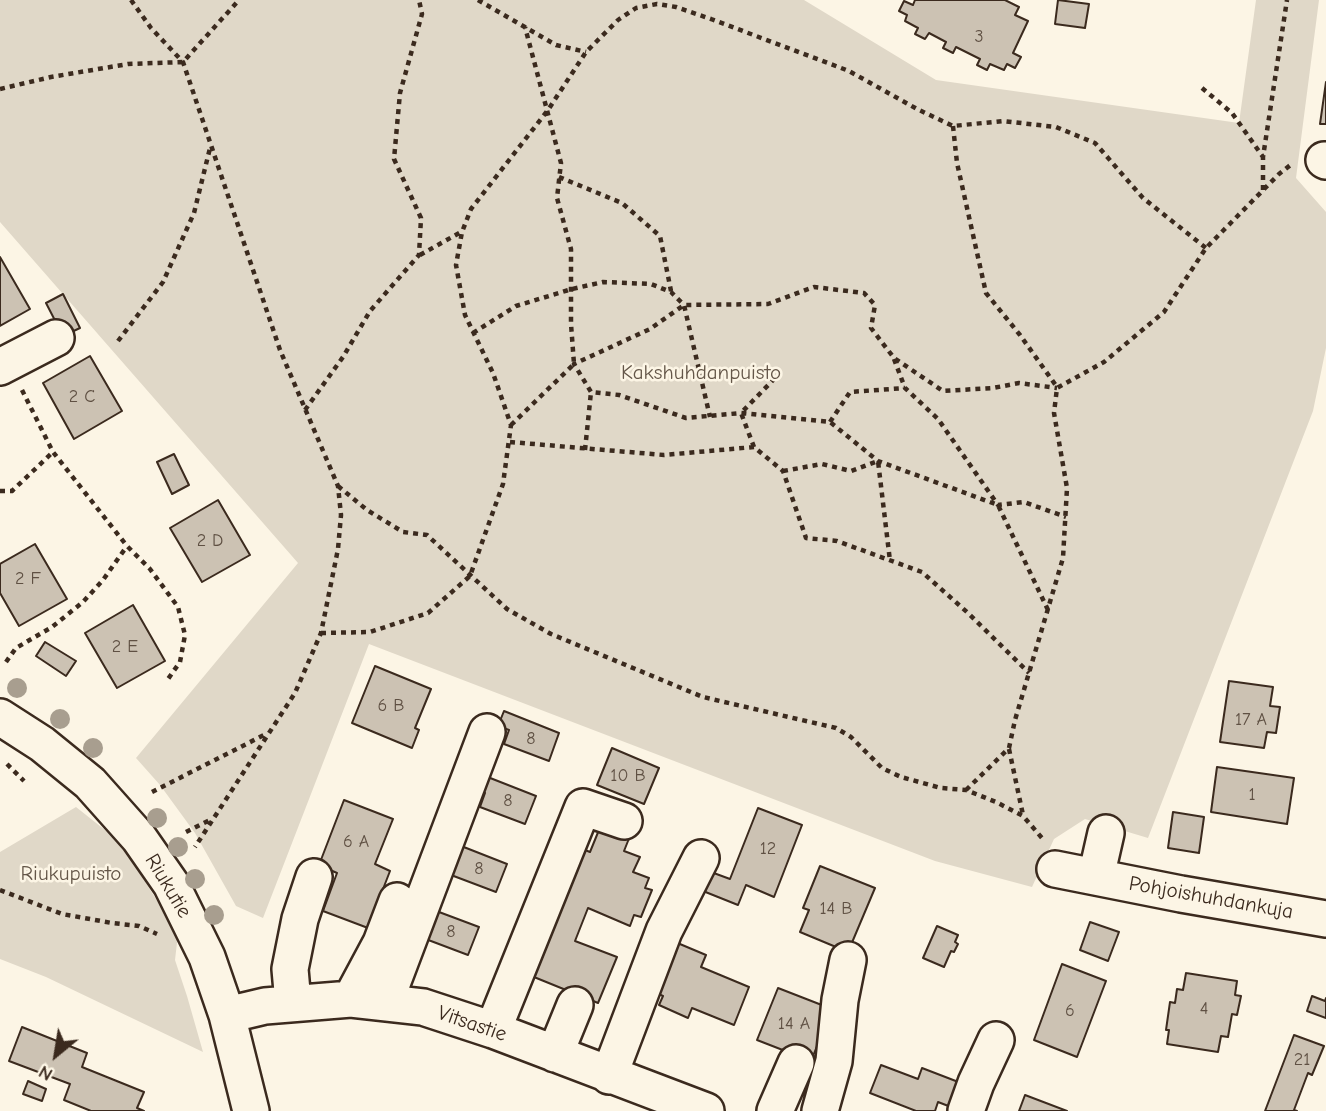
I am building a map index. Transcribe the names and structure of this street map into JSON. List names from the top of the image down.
{
  "streets": {
    "street": ["Riukutie", "Pohjoishuhdankuja", "Vitsastie"]
  },
  "crossings": [
    ["Riukutie", "Vitsastie"]
  ],
  "parks": ["Kakshuhdanpuisto", "Riukupuisto"],
  "house_numbers": [
    "3",
    "2 C",
    "2 D",
    "2 F",
    "2 E",
    "6 B",
    "17 A",
    "8",
    "10 B",
    "1",
    "8",
    "6 A",
    "12",
    "8",
    "14 B",
    "8",
    "4",
    "6",
    "14 A",
    "21"
  ],
  "north": "bottom left"
}
